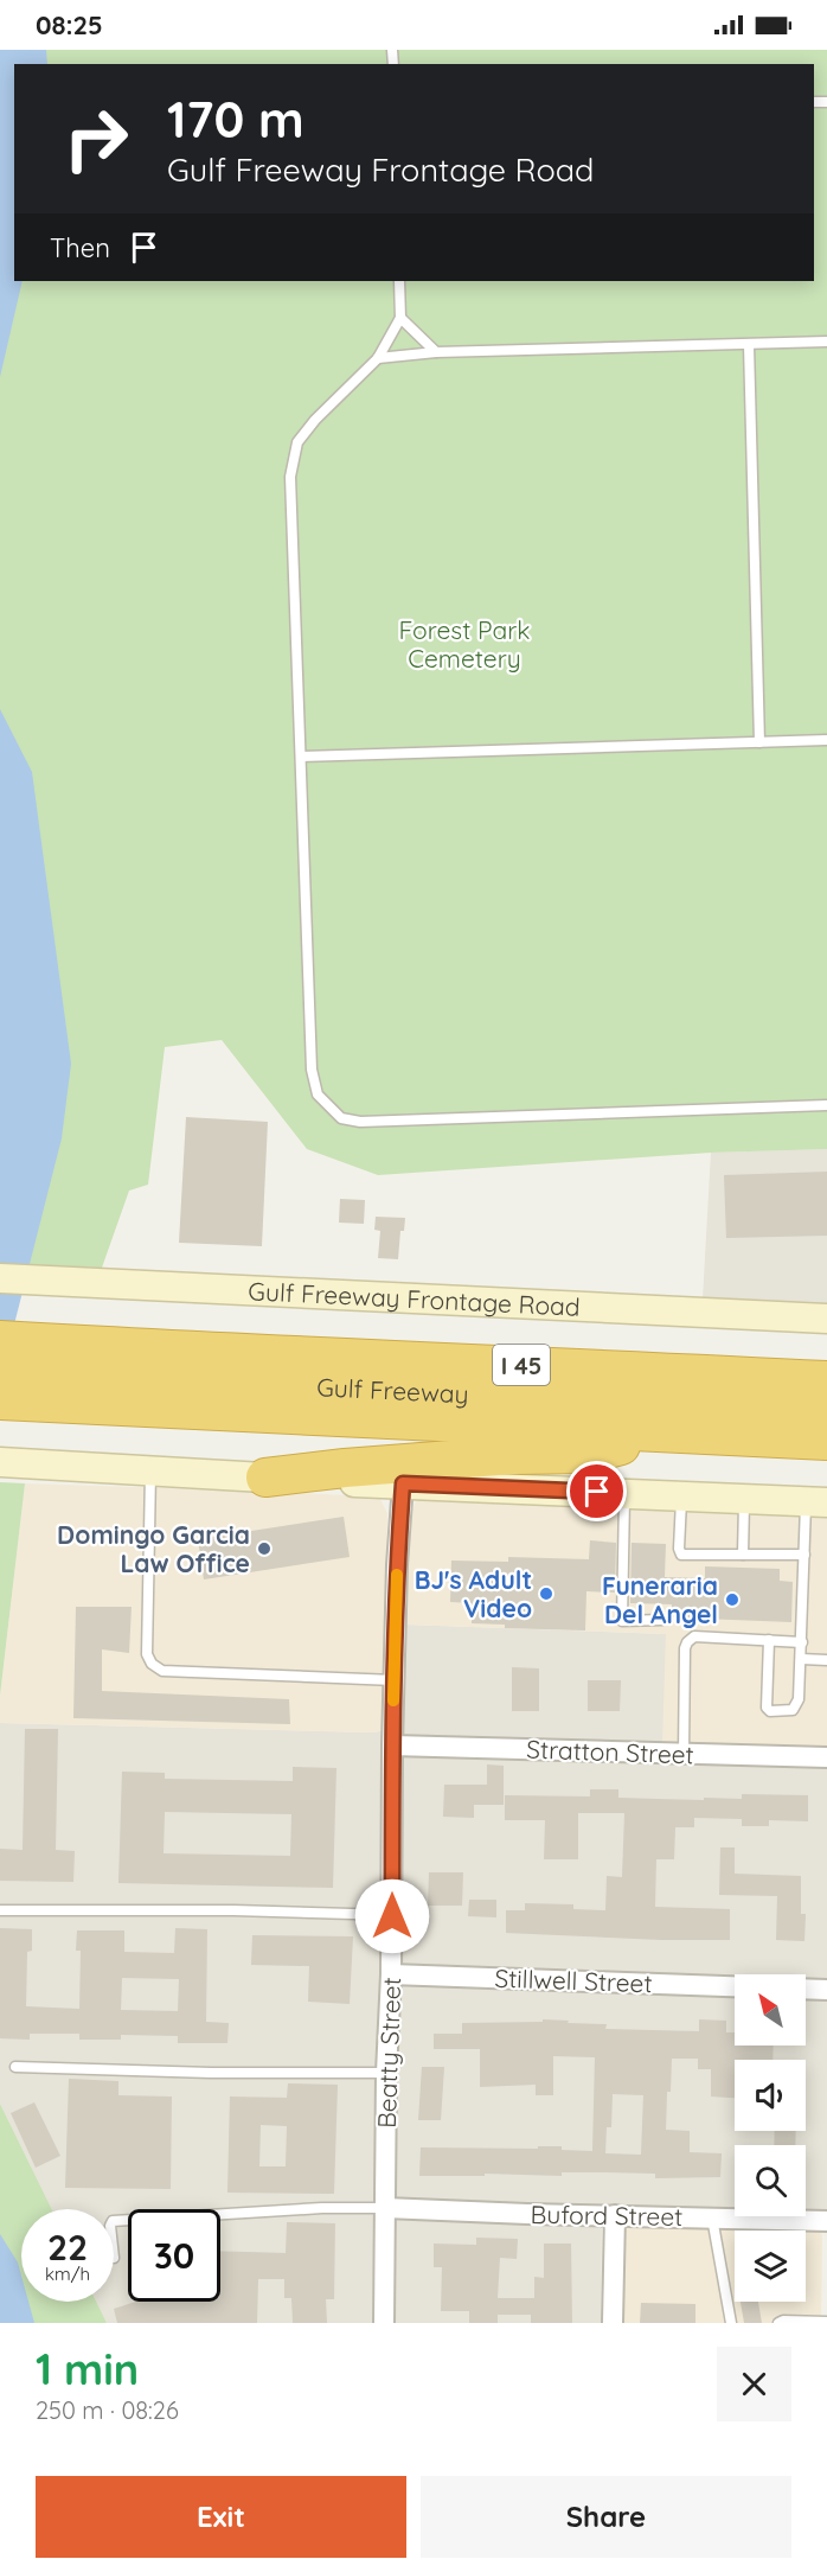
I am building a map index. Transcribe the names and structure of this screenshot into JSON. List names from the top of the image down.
{
  "streets": {
    "highway": ["I 45", "Gulf Freeway"],
    "main road": ["Gulf Freeway Frontage Road"],
    "street": [
      "Stratton Street",
      "Stillwell Street",
      "Beatty Street",
      "Buford Street"
    ]
  },
  "crossings": [
    ["Stratton Street", "Beatty Street"],
    ["Stillwell Street", "Beatty Street"],
    ["Beatty Street", "Buford Street"]
  ],
  "parks": ["Forest Park Cemetery"],
  "places": ["Domingo Garcia Law Office", "BJ's Adult Video", "Funeraria Del Angel"],
  "north": "top left",
  "page": {
    "status": "08:25",
    "turn": ["170 m", "Gulf Freeway Frontage Road"],
    "then": "Then",
    "speed": "22 km/h",
    "limit": "30",
    "heading": ["1 min", "250 m · 08:26"],
    "buttons": ["Exit", "Share"]
  }
}
